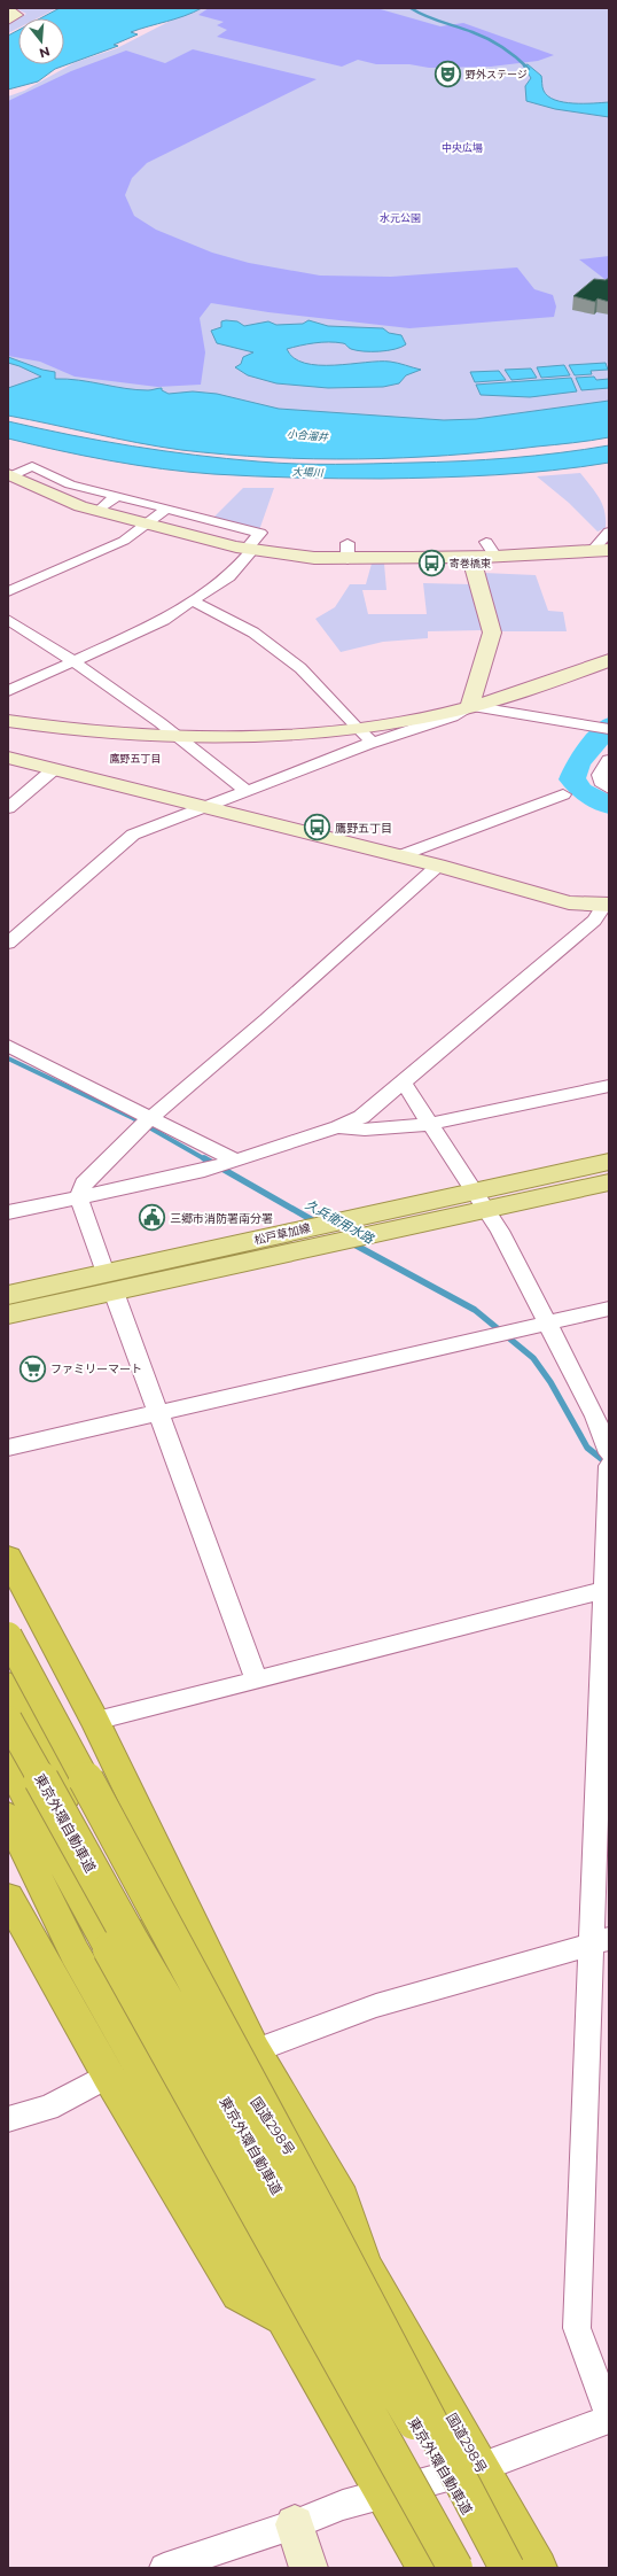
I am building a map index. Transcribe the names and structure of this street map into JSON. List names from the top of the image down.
{
  "streets": {
    "highway": ["東京外環自動車道", "国道298号"],
    "main road": ["松戸草加線"]
  },
  "districts": ["鷹野五丁目"],
  "water": ["小合溜井", "大場川", "久兵衛用水路"],
  "parks": ["中央広場", "水元公園"],
  "places": {
    "theatre": ["野外ステージ"],
    "bus stop": ["寄巻橋東", "鷹野五丁目"],
    "public building": ["三郷市消防署南分署"],
    "supermarket": ["ファミリーマート"]
  },
  "north": "bottom"
}
